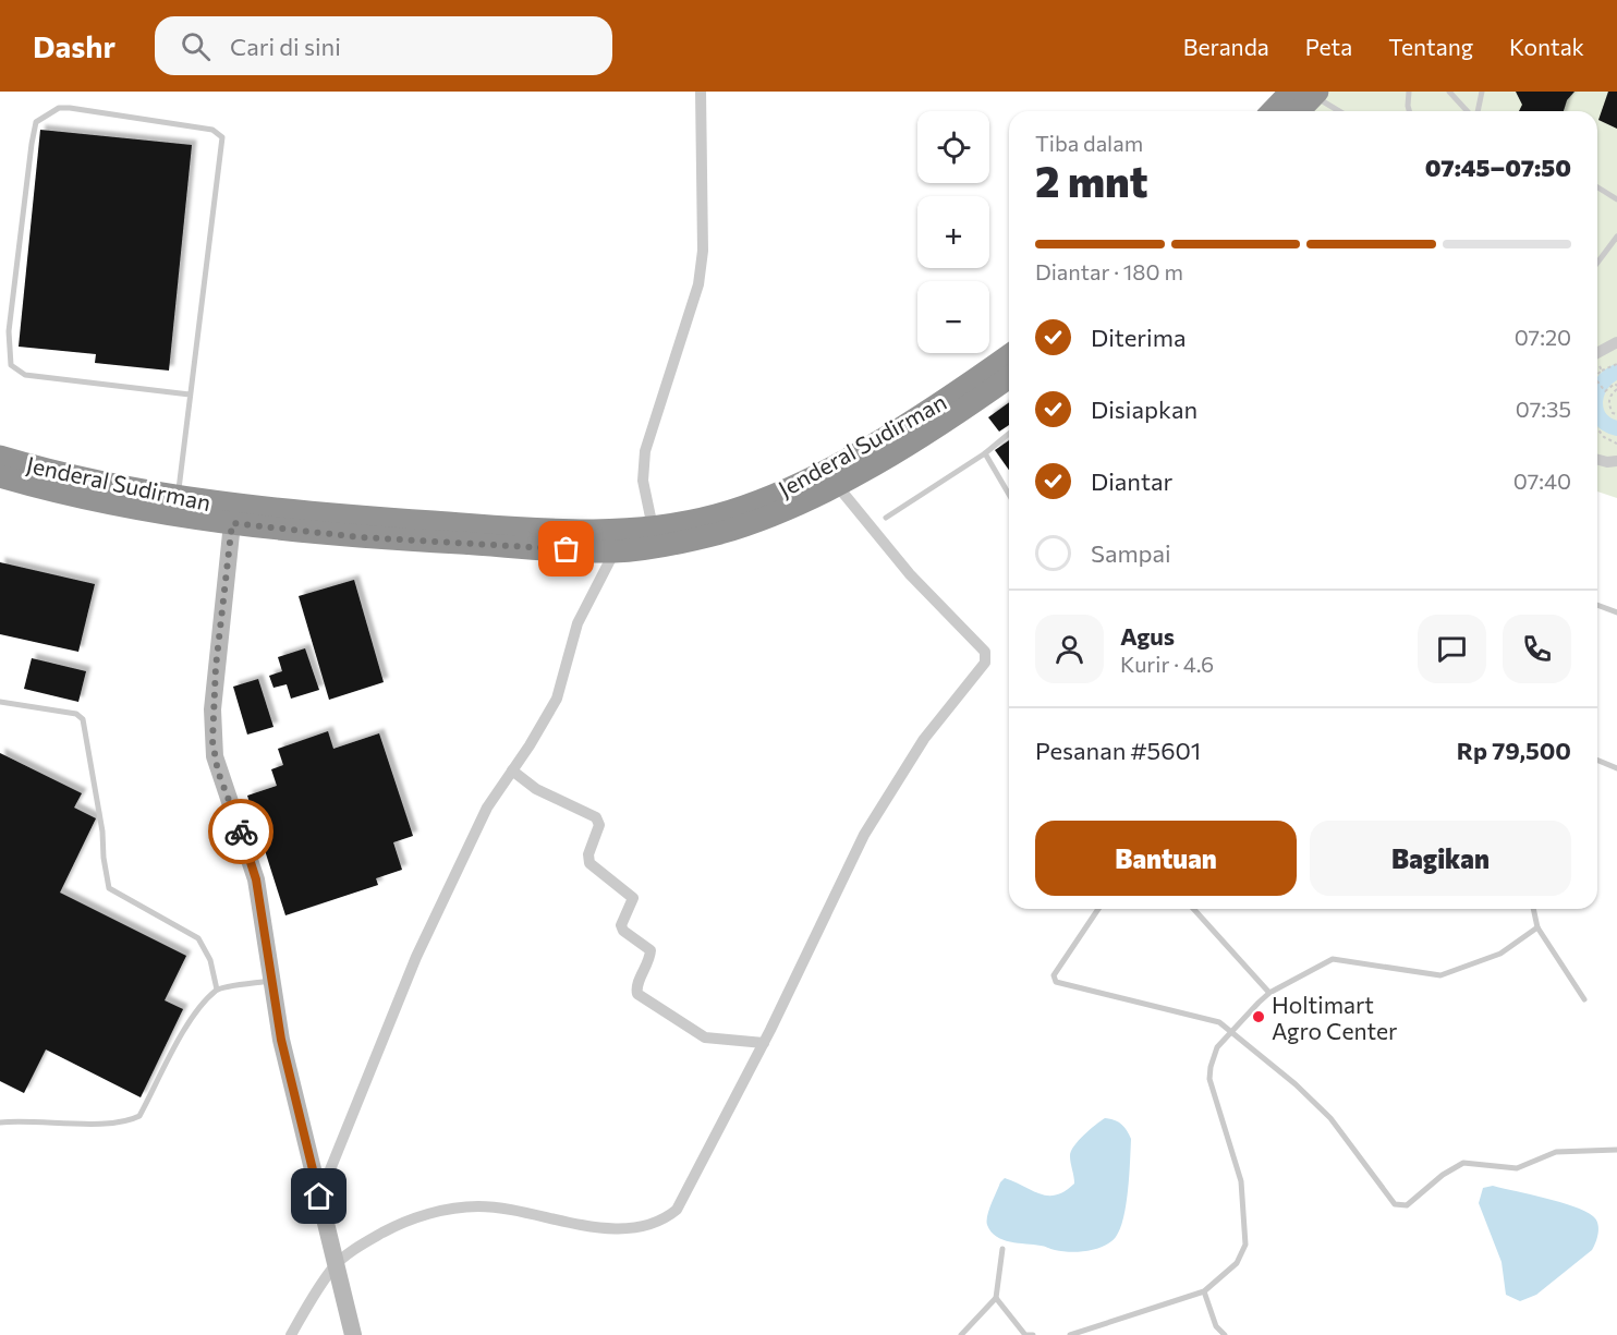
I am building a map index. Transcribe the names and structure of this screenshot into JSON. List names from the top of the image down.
{
  "streets": {
    "highway": ["Jenderal Sudirman"]
  },
  "places": ["Holtimart Agro Center"],
  "page": {
    "header": "Dashr",
    "search": "Cari di sini",
    "nav": [
      "Beranda",
      "Peta",
      "Tentang",
      "Kontak"
    ],
    "map_buttons": ["+", "−"],
    "heading": ["2 mnt", "Tiba dalam", "07:45–07:50"],
    "panel": [
      "Agus",
      "Kurir · 4.6",
      "Pesanan #5601",
      "Rp 79,500"
    ],
    "bar": "Diantar · 180 m",
    "list": [
      ["Diterima", "07:20"],
      ["Disiapkan", "07:35"],
      ["Diantar", "07:40"],
      "Sampai"
    ],
    "buttons": ["Bantuan", "Bagikan"]
  }
}
